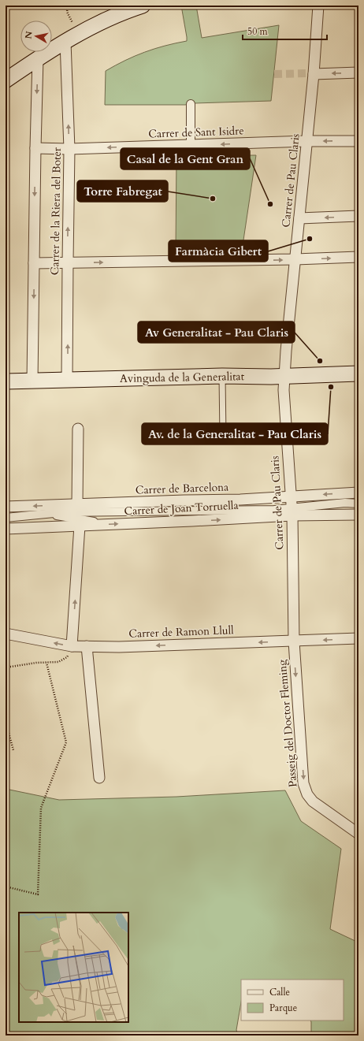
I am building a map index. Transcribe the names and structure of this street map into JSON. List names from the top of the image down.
{
  "streets": {
    "main road": ["Avinguda de la Generalitat"],
    "street": [
      "Carrer de Sant Isidre",
      "Carrer de Pau Claris",
      "Carrer de la Riera del Boter",
      "Carrer de Barcelona",
      "Carrer de Joan Torruella",
      "Carrer de Ramon Llull",
      "Passeig del Doctor Fleming"
    ]
  },
  "crossings": [
    ["Carrer de Sant Isidre", "Carrer de Pau Claris"],
    ["Carrer de Sant Isidre", "Carrer de la Riera del Boter"],
    ["Carrer de Pau Claris", "Avinguda de la Generalitat"],
    ["Carrer de Pau Claris", "Carrer de Barcelona"],
    ["Carrer de Pau Claris", "Carrer de Joan Torruella"],
    ["Carrer de Pau Claris", "Carrer de Ramon Llull"],
    ["Carrer de Pau Claris", "Passeig del Doctor Fleming"],
    ["Carrer de la Riera del Boter", "Avinguda de la Generalitat"],
    ["Carrer de Ramon Llull", "Passeig del Doctor Fleming"]
  ],
  "one_way": ["Carrer de Ramon Llull", "Passeig del Doctor Fleming"],
  "places": [
    "Torre Fabregat",
    "Casal de la Gent Gran",
    "Farmàcia Gibert",
    "Av Generalitat - Pau Claris",
    "Av. de la Generalitat - Pau Claris"
  ],
  "legend": ["Calle", "Parque"],
  "scale_bar": "50 m",
  "north": "left"
}
